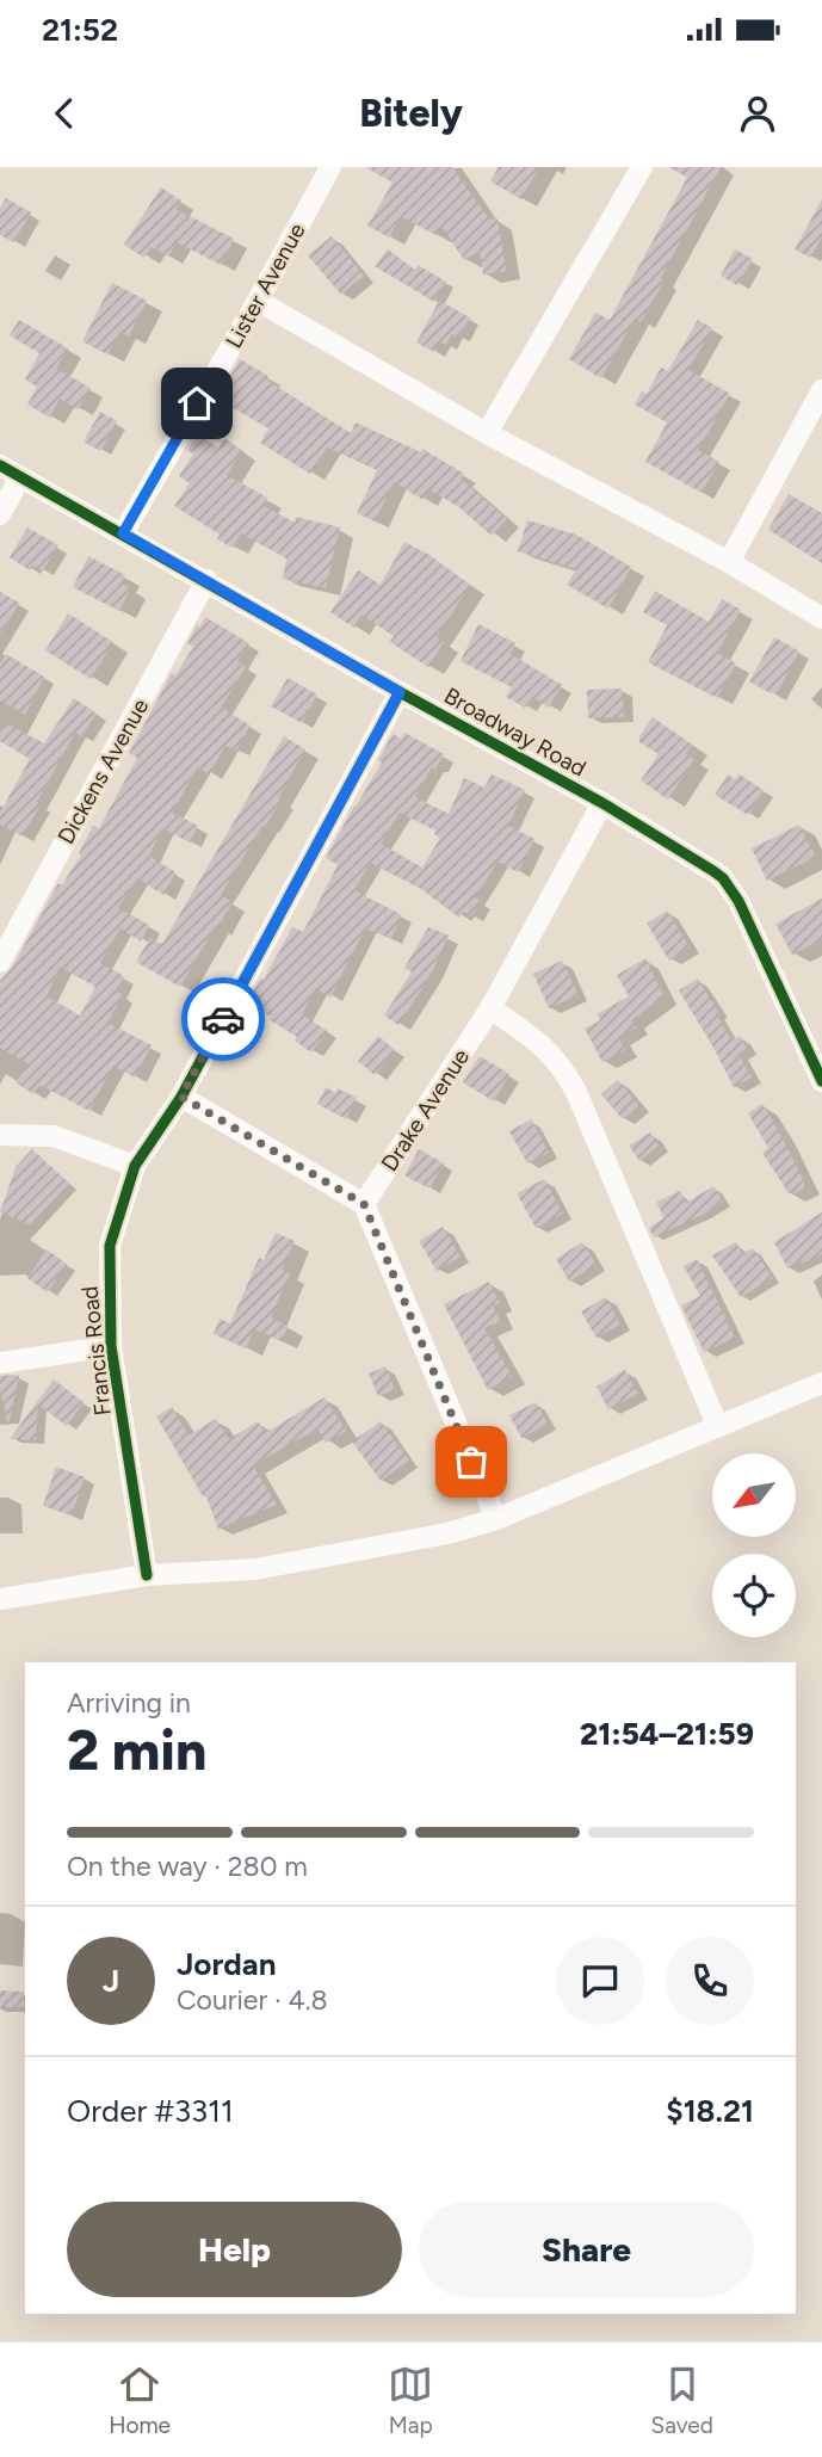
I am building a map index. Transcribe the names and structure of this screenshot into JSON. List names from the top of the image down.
{
  "streets": {
    "street": [
      "Lister Avenue",
      "Broadway Road",
      "Dickens Avenue",
      "Drake Avenue",
      "Francis Road"
    ]
  },
  "crossings": [
    ["Lister Avenue", "Broadway Road"],
    ["Broadway Road", "Dickens Avenue"],
    ["Broadway Road", "Drake Avenue"],
    ["Broadway Road", "Francis Road"]
  ],
  "north": "bottom left",
  "page": {
    "status": "21:52",
    "header": "Bitely",
    "heading": ["2 min", "Arriving in", "21:54–21:59"],
    "panel": [
      "Jordan",
      "Courier · 4.8",
      "Order #3311",
      "$18.21"
    ],
    "bar": "On the way · 280 m",
    "round": "J",
    "buttons": ["Help", "Share"],
    "tabs": ["Home", "Map", "Saved"]
  }
}
